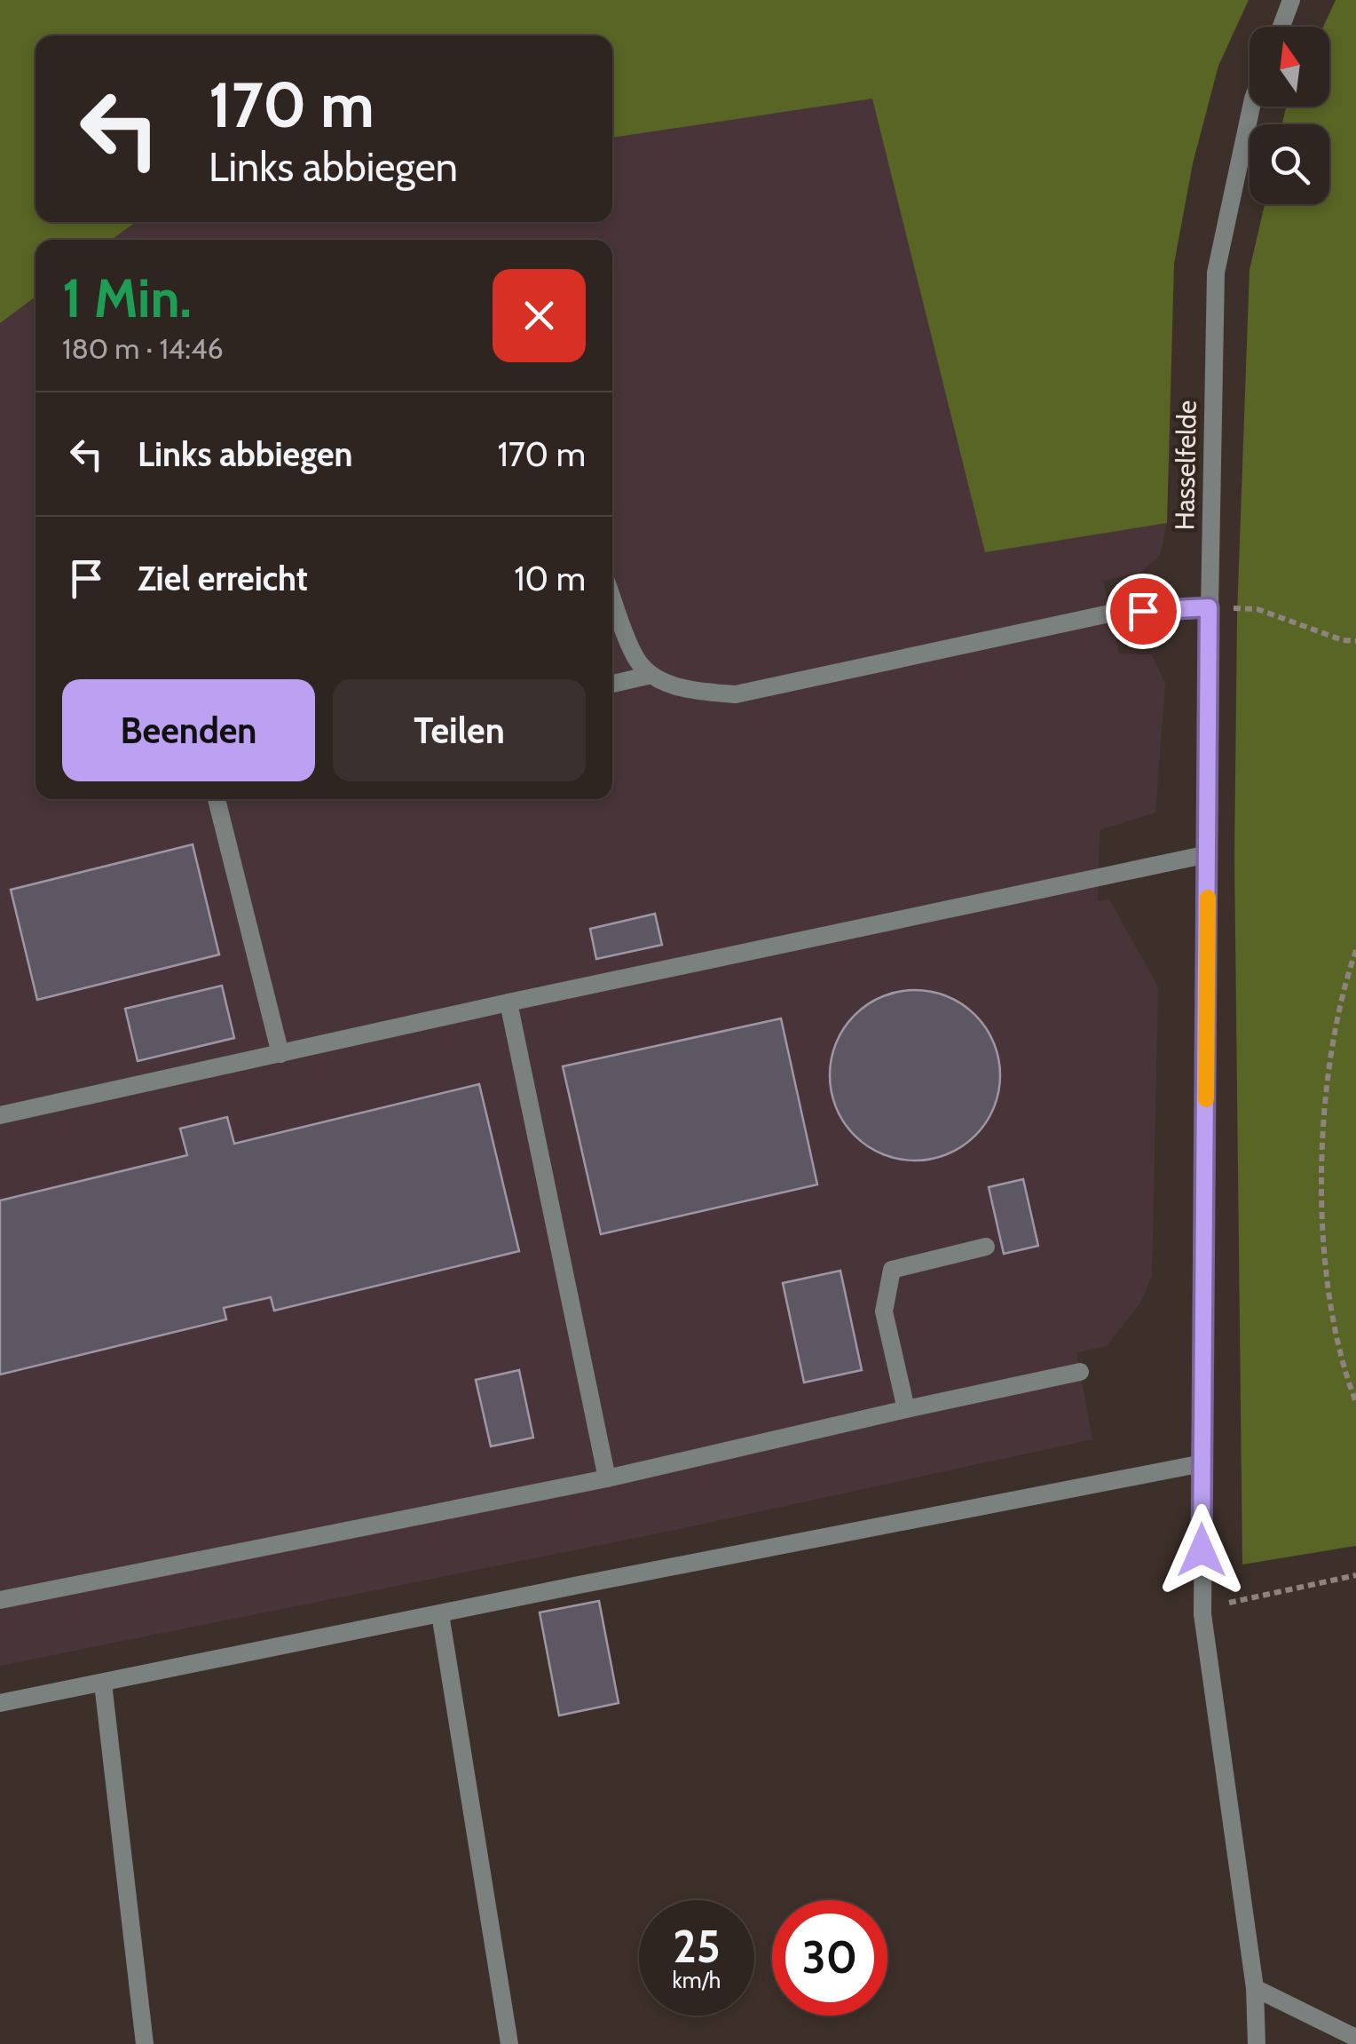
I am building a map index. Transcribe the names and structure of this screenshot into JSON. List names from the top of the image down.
{
  "streets": {
    "street": ["Hasselfelde"]
  },
  "north": "top",
  "page": {
    "turn": ["170 m", "Links abbiegen"],
    "heading": ["1 Min.", "180 m · 14:46"],
    "list": [
      {
        "name": "Links abbiegen",
        "value": "170 m"
      },
      {
        "name": "Ziel erreicht",
        "value": "10 m"
      }
    ],
    "buttons": ["Beenden", "Teilen"],
    "speed": "25 km/h",
    "limit": "30"
  }
}
